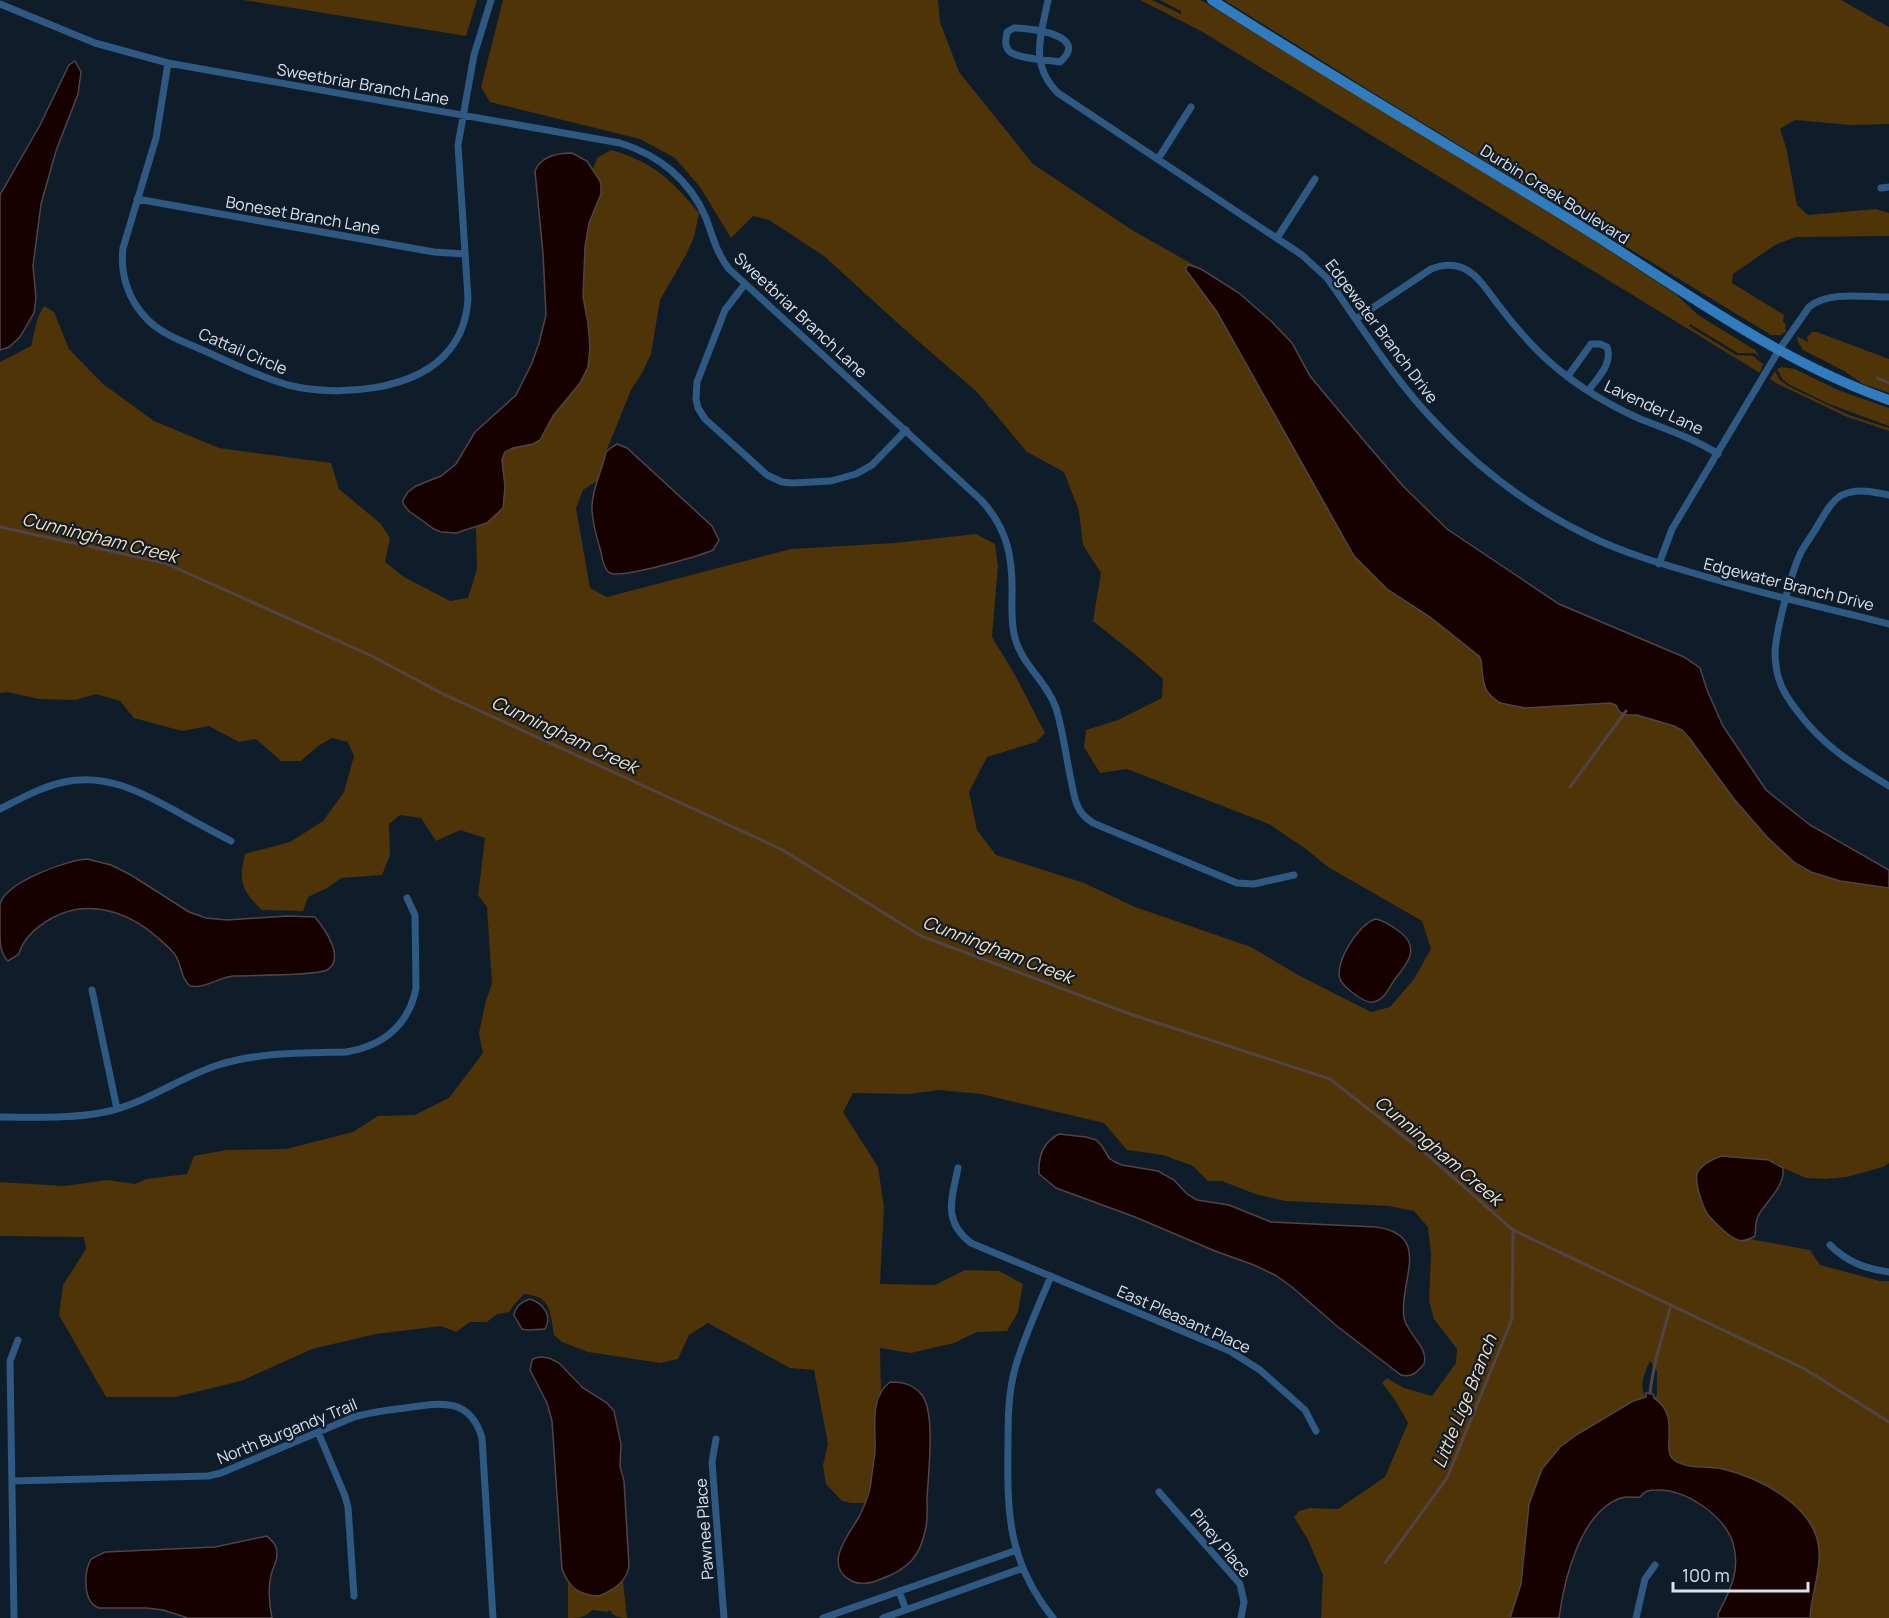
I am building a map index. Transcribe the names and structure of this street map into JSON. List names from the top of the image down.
{
  "streets": {
    "street": [
      "Sweetbriar Branch Lane",
      "Durbin Creek Boulevard",
      "Boneset Branch Lane",
      "Edgewater Branch Drive",
      "Cattail Circle",
      "Lavender Lane",
      "East Pleasant Place",
      "North Burgandy Trail",
      "Pawnee Place",
      "Piney Place"
    ]
  },
  "crossings": [
    ["Sweetbriar Branch Lane", "Cattail Circle"],
    ["Boneset Branch Lane", "Cattail Circle"],
    ["Edgewater Branch Drive", "Lavender Lane"]
  ],
  "water": ["Cunningham Creek", "Little Lige Branch"],
  "scale_bar": "100 m"
}
